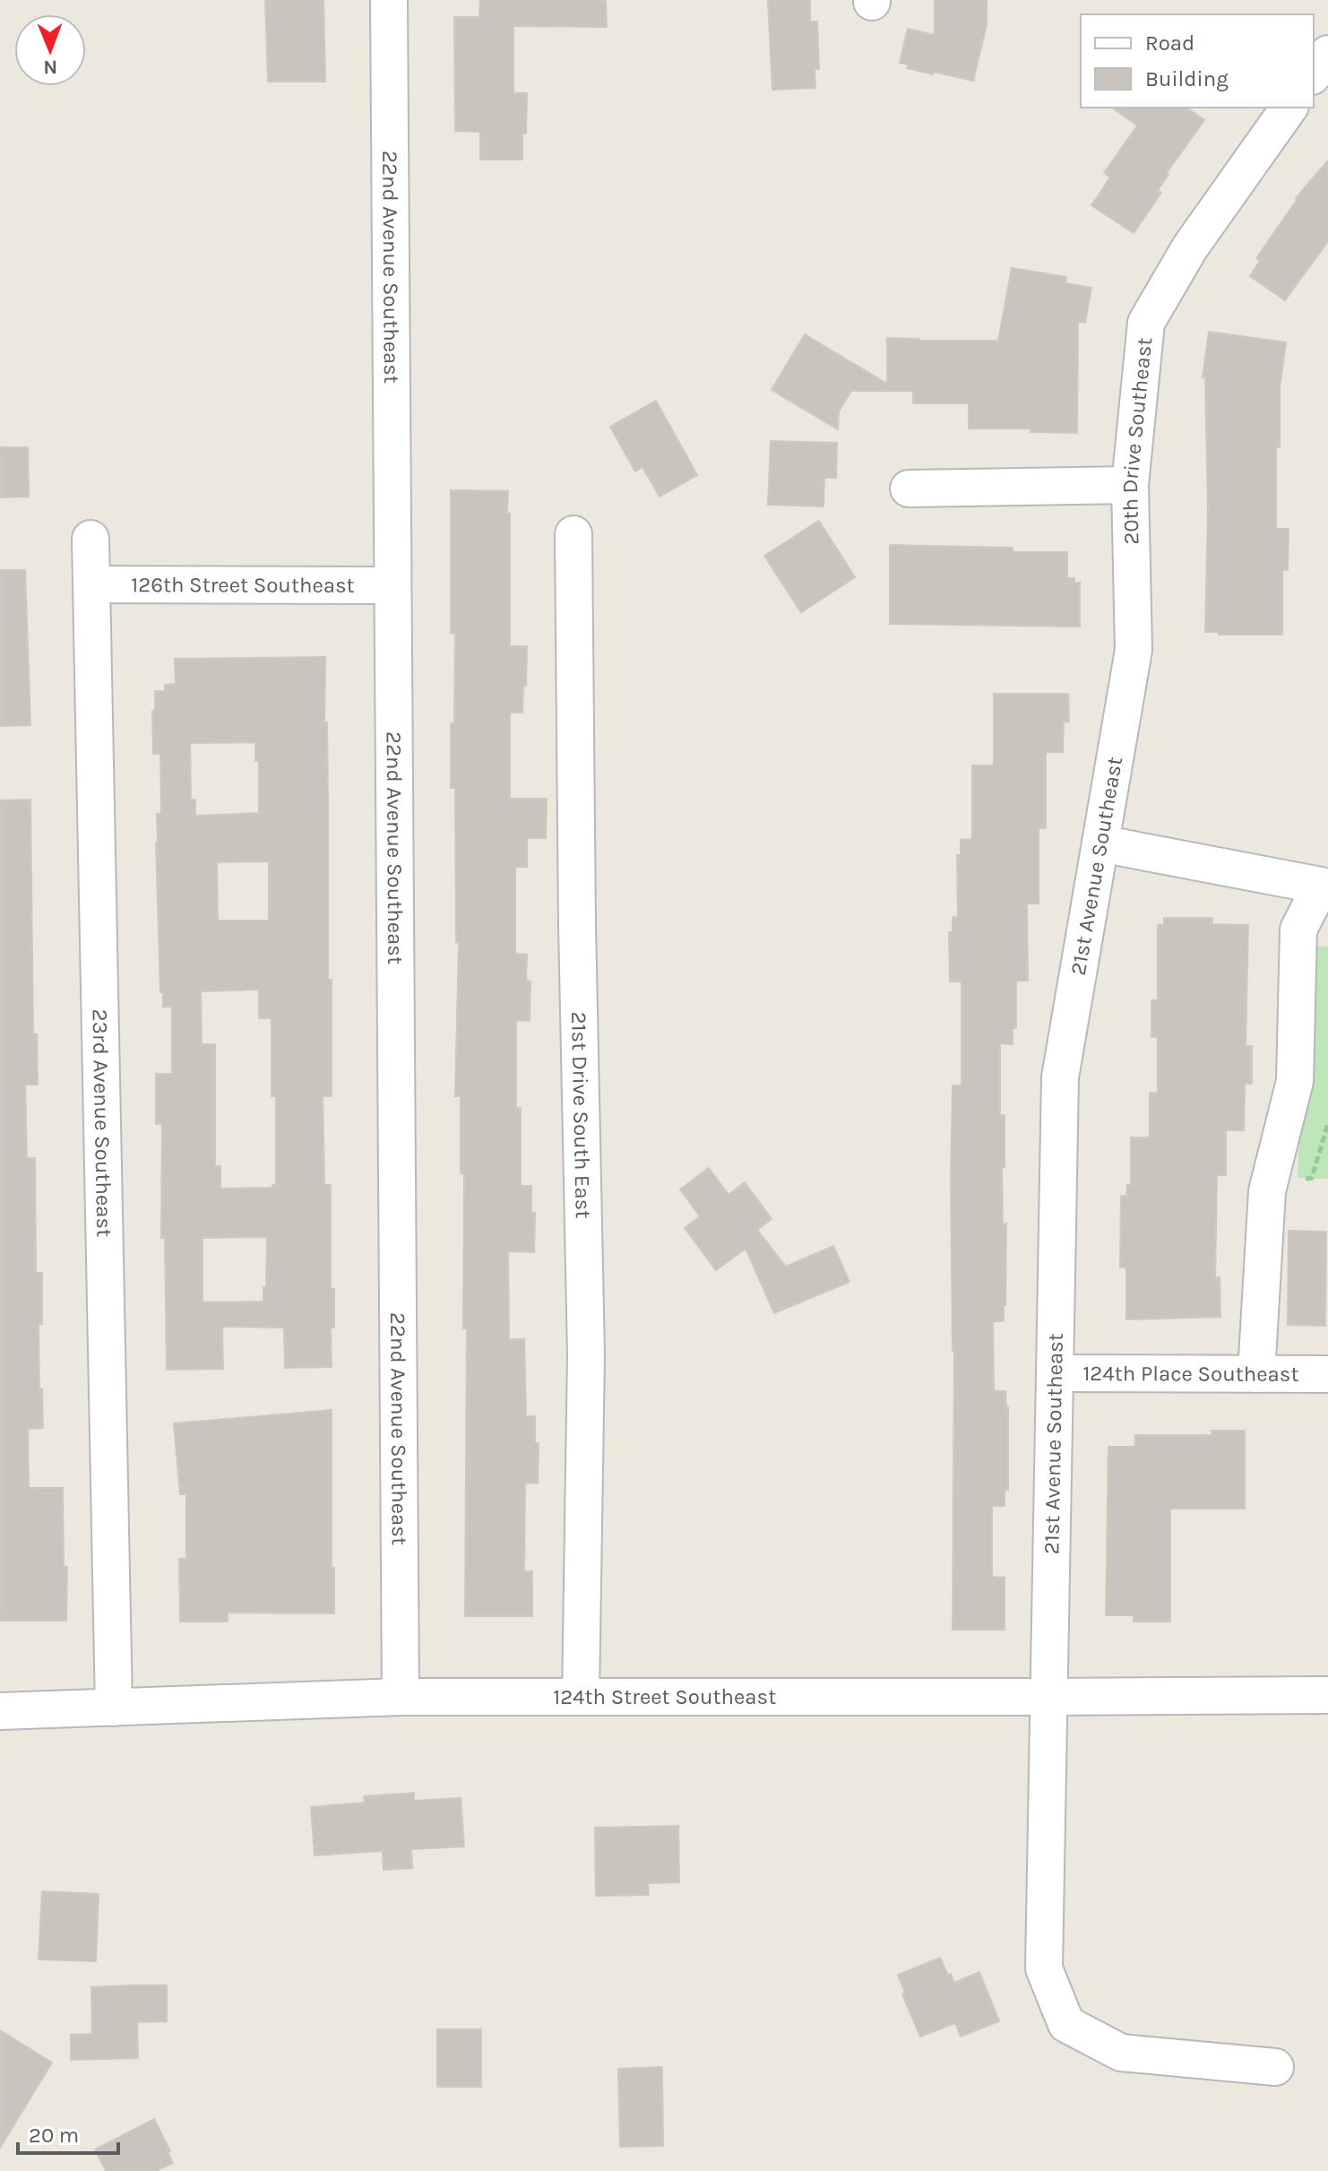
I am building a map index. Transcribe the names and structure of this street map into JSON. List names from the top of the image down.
{
  "streets": {
    "street": [
      "22nd Avenue Southeast",
      "20th Drive Southeast",
      "126th Street Southeast",
      "21st Avenue Southeast",
      "21st Drive South East",
      "23rd Avenue Southeast",
      "124th Place Southeast",
      "124th Street Southeast"
    ]
  },
  "crossings": [
    ["22nd Avenue Southeast", "126th Street Southeast"],
    ["22nd Avenue Southeast", "124th Street Southeast"],
    ["20th Drive Southeast", "21st Avenue Southeast"],
    ["126th Street Southeast", "23rd Avenue Southeast"],
    ["21st Avenue Southeast", "124th Place Southeast"],
    ["21st Avenue Southeast", "124th Street Southeast"],
    ["21st Drive South East", "124th Street Southeast"],
    ["23rd Avenue Southeast", "124th Street Southeast"]
  ],
  "legend": ["Road", "Building"],
  "scale_bar": "20 m",
  "north": "bottom"
}
